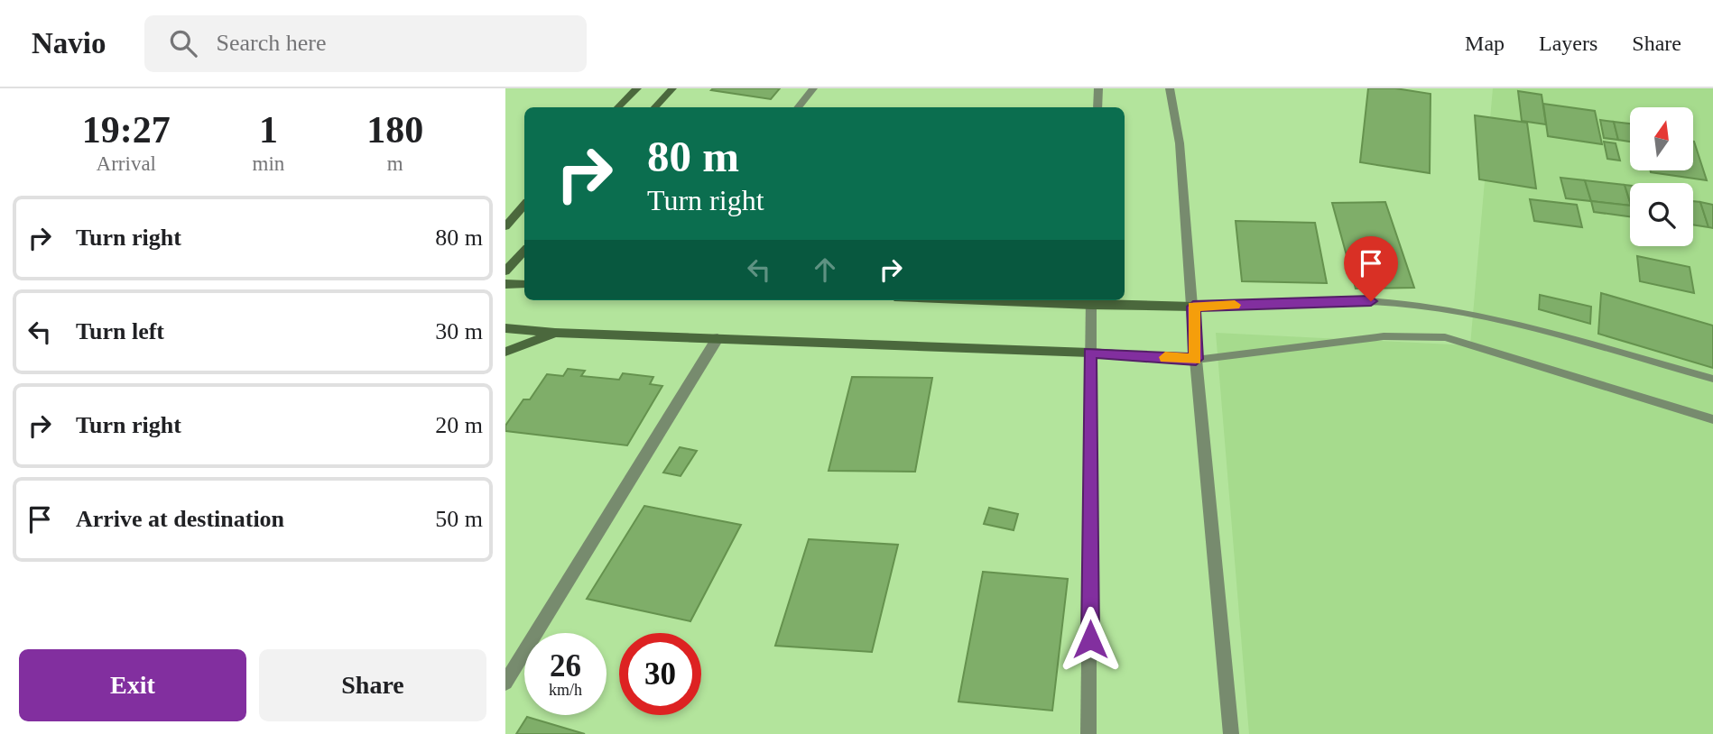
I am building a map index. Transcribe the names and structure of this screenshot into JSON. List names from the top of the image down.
{
  "north": "top",
  "page": {
    "header": "Navio",
    "search": "Search here",
    "nav": ["Map", "Layers", "Share"],
    "eta": [
      "19:27",
      "Arrival",
      "1",
      "min",
      "180",
      "m"
    ],
    "turn": ["80 m", "Turn right"],
    "list": [
      {
        "name": "Turn right",
        "value": "80 m"
      },
      {
        "name": "Turn left",
        "value": "30 m"
      },
      {
        "name": "Turn right",
        "value": "20 m"
      },
      {
        "name": "Arrive at destination",
        "value": "50 m"
      }
    ],
    "speed": "26 km/h",
    "limit": "30",
    "buttons": ["Exit", "Share"]
  }
}
